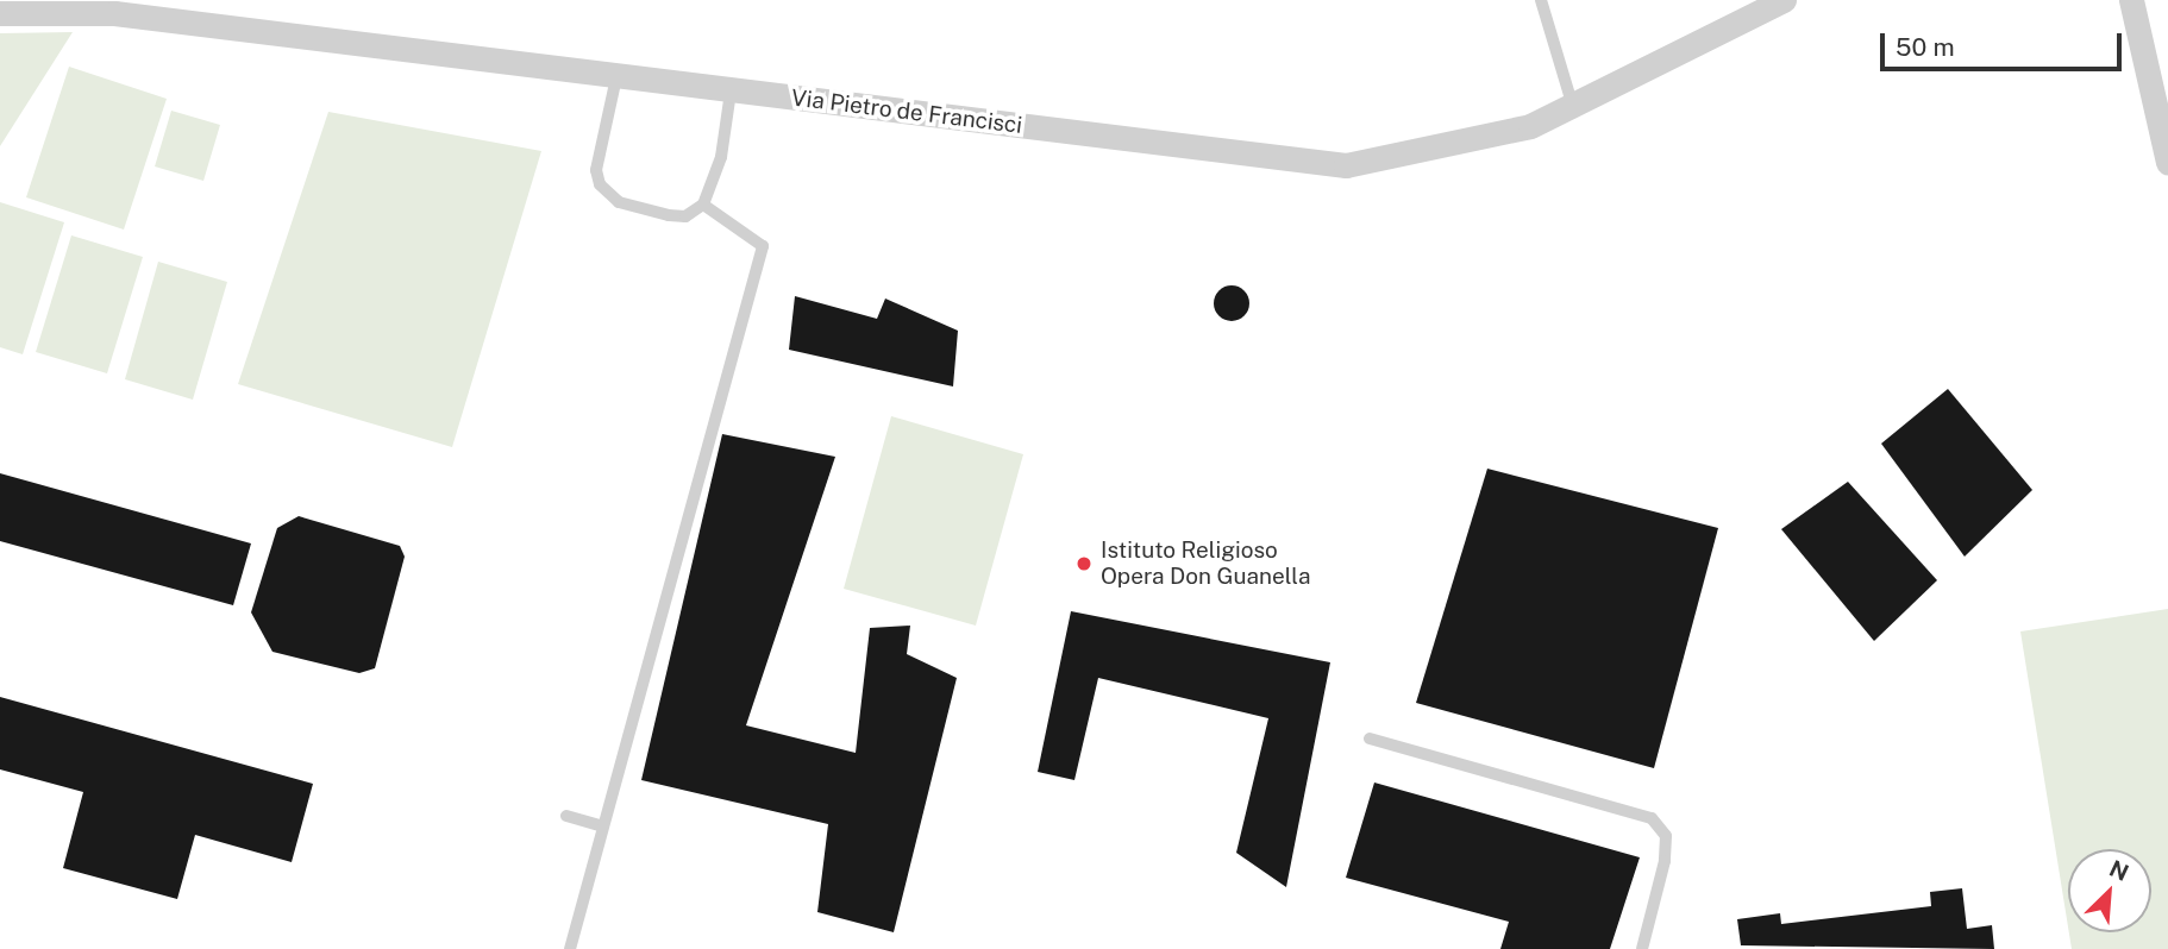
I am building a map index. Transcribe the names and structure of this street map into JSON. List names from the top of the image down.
{
  "streets": {
    "street": ["Via Pietro de Francisci"]
  },
  "places": ["Istituto Religioso Opera Don Guanella"],
  "scale_bar": "50 m",
  "north": "top right"
}
